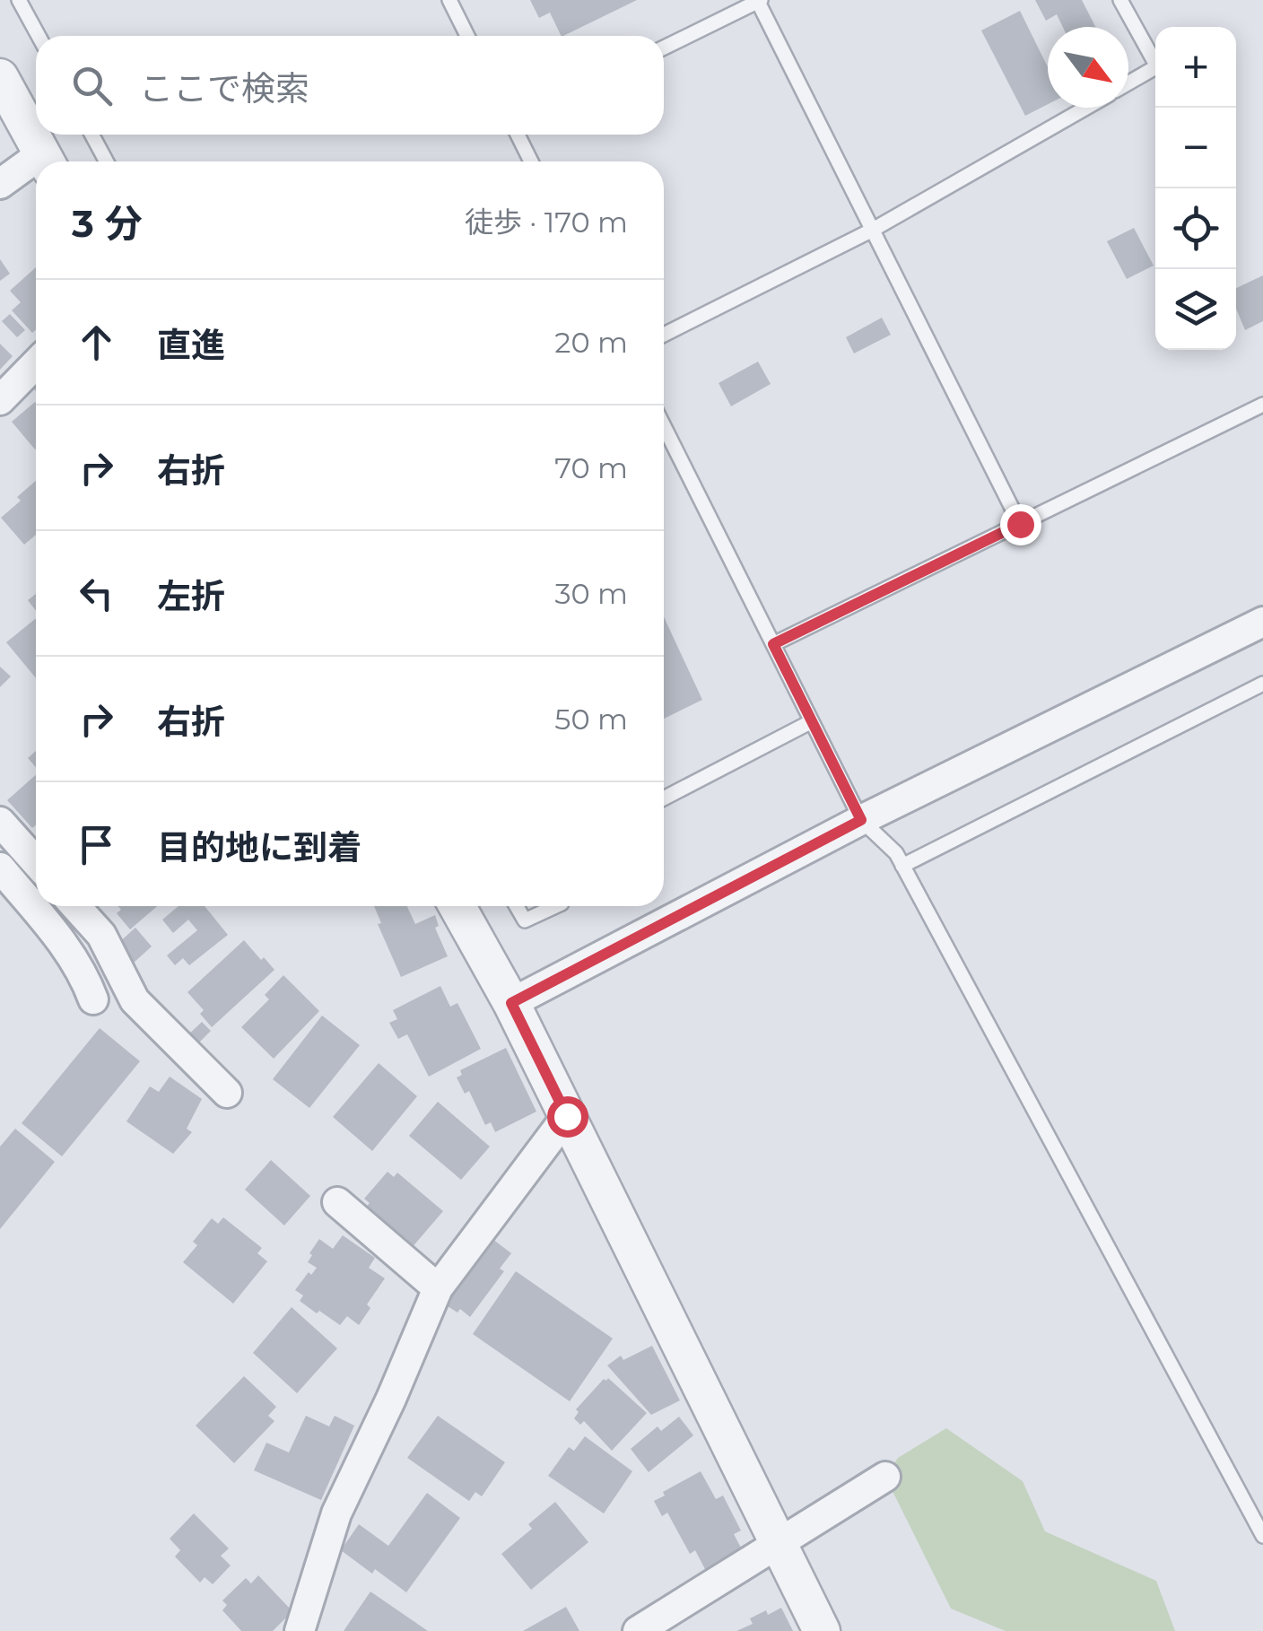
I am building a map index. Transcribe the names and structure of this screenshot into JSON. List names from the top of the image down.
{
  "north": "bottom right",
  "page": {
    "map_buttons": ["+", "−"],
    "search": "ここで検索",
    "heading": ["3 分", "徒歩 · 170 m"],
    "list": [
      ["直進", "20 m"],
      ["右折", "70 m"],
      ["左折", "30 m"],
      ["右折", "50 m"],
      "目的地に到着"
    ]
  }
}
